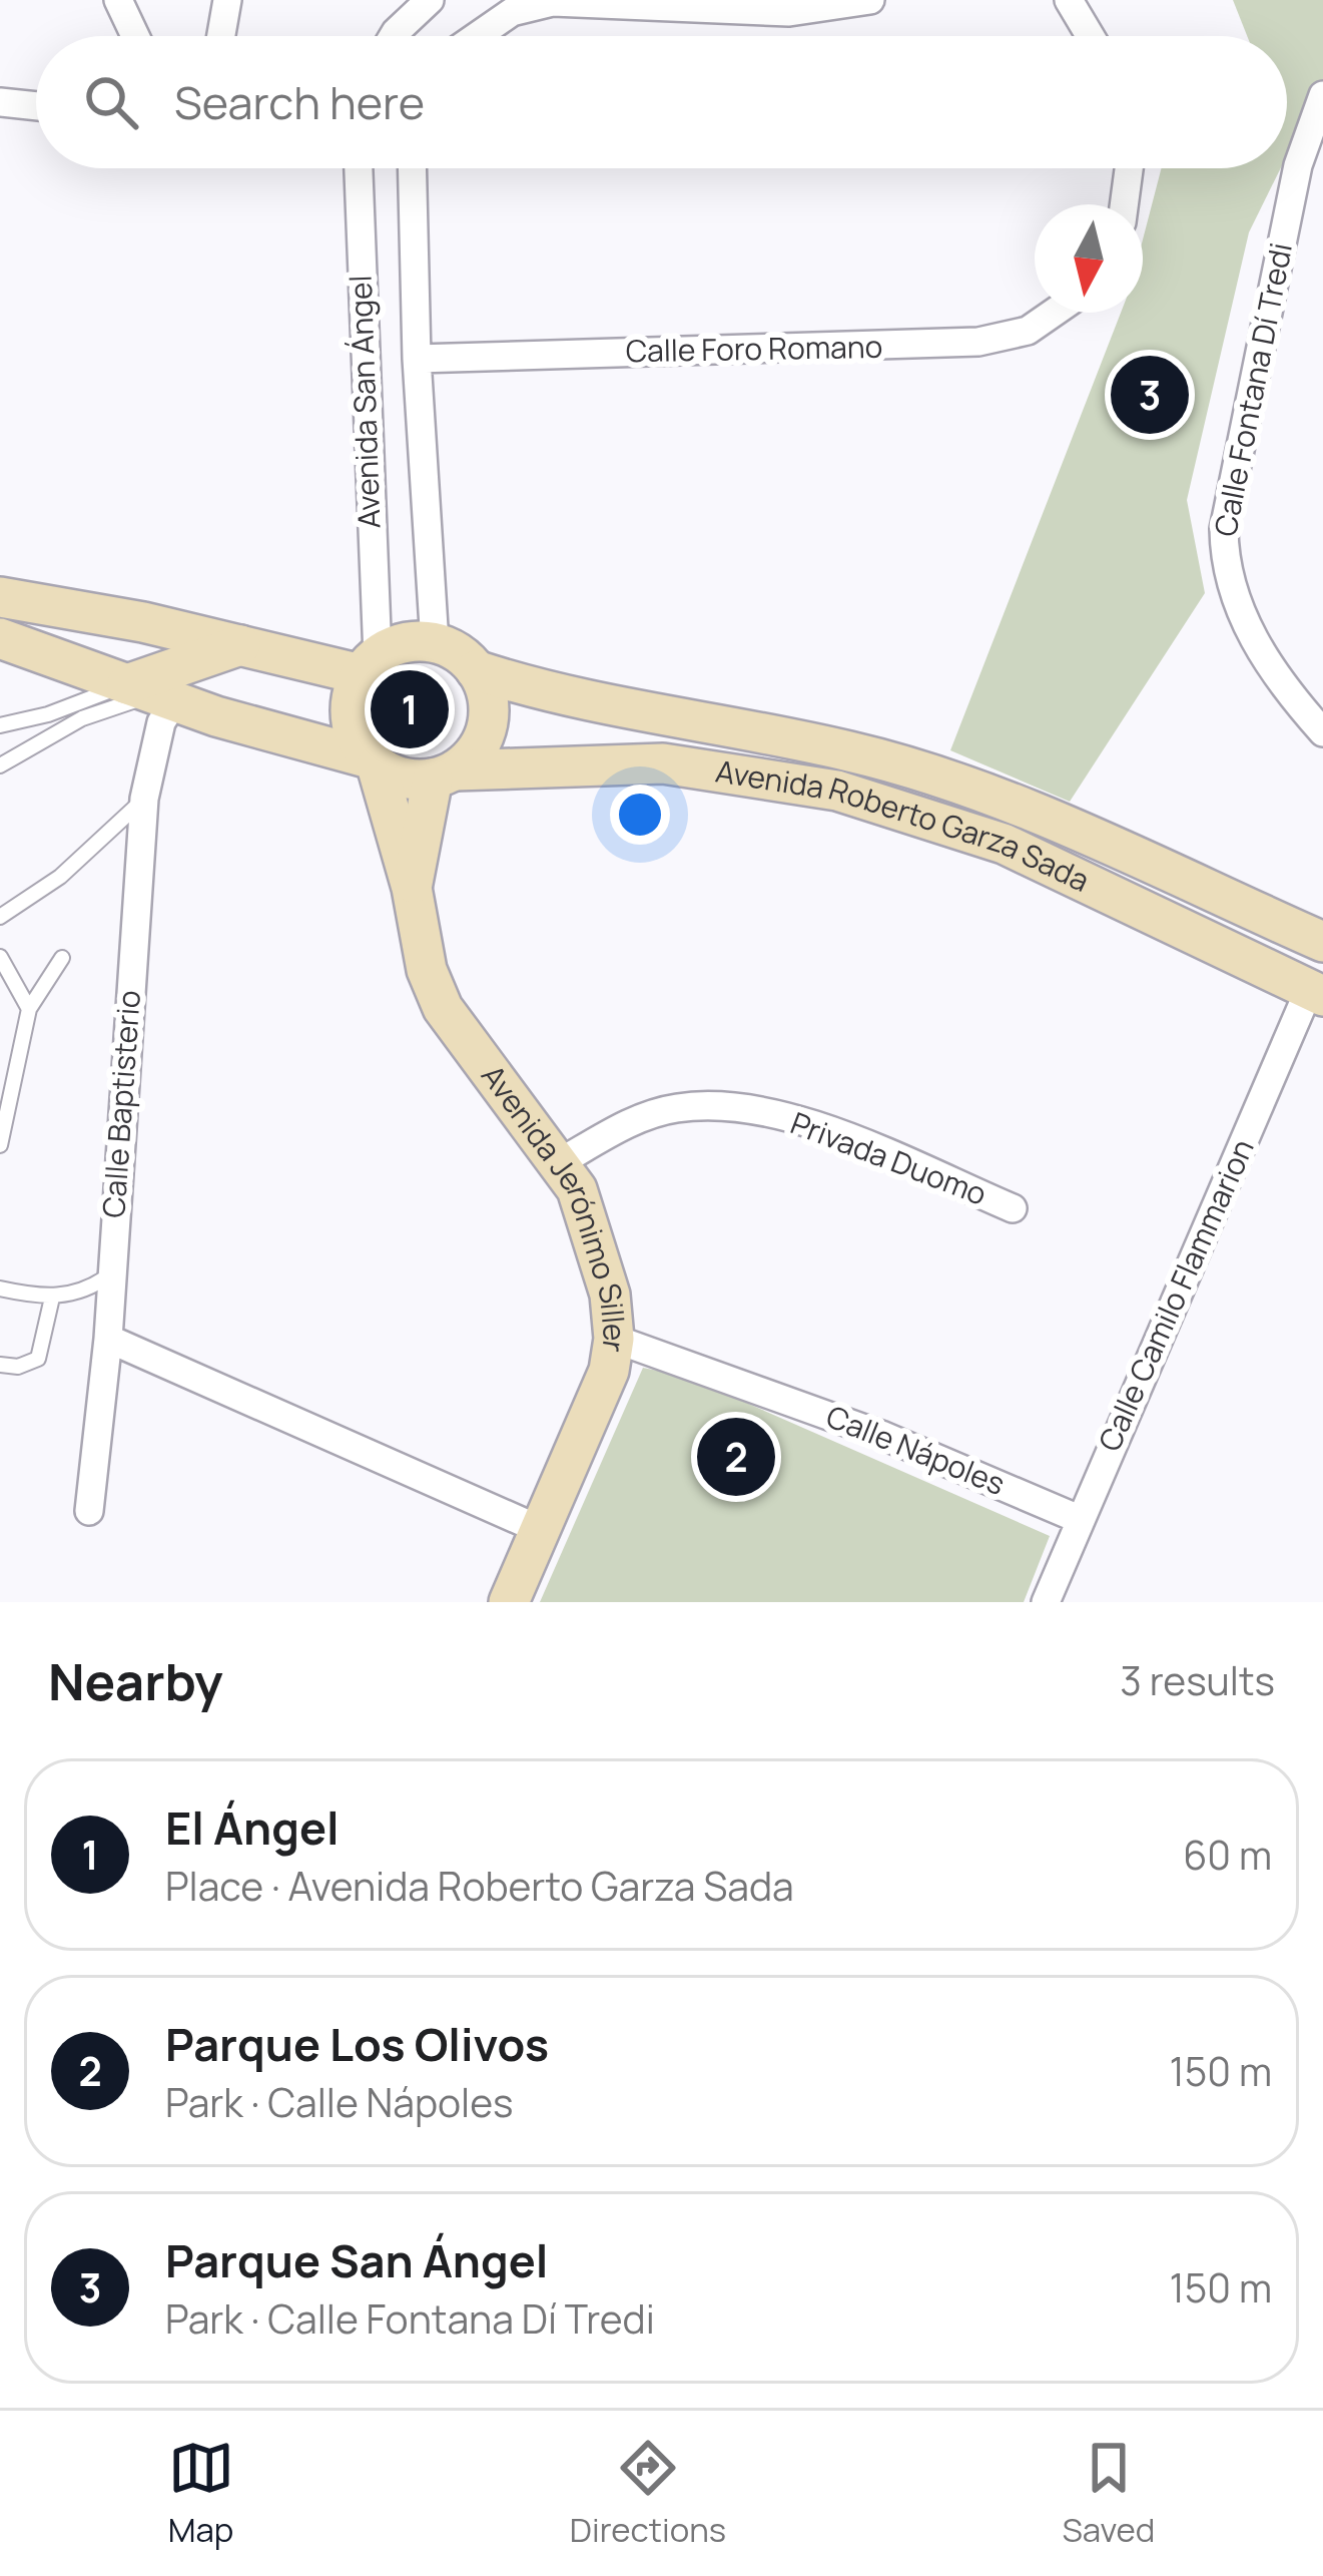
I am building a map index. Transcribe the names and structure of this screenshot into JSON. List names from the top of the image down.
{
  "streets": {
    "street": [
      "Calle Foro Romano",
      "Calle Fontana Dí Tredi",
      "Avenida San Ángel",
      "Avenida Roberto Garza Sada",
      "Calle Baptisterio",
      "Privada Duomo",
      "Avenida Jerónimo Siller",
      "Calle Camilo Flammarion",
      "Calle Nápoles"
    ]
  },
  "crossings": [
    ["Calle Foro Romano", "Avenida San Ángel"],
    ["Avenida San Ángel", "Avenida Roberto Garza Sada"],
    ["Avenida San Ángel", "Avenida Jerónimo Siller"],
    ["Avenida Roberto Garza Sada", "Avenida Jerónimo Siller"],
    ["Avenida Roberto Garza Sada", "Calle Camilo Flammarion"],
    ["Privada Duomo", "Avenida Jerónimo Siller"],
    ["Avenida Jerónimo Siller", "Calle Nápoles"],
    ["Calle Camilo Flammarion", "Calle Nápoles"]
  ],
  "north": "bottom",
  "page": {
    "search": "Search here",
    "pins": ["3", "1", "2"],
    "heading": ["Nearby", "3 results"],
    "list": [
      {
        "mark": "1",
        "name": "El Ángel",
        "note": "Place · Avenida Roberto Garza Sada",
        "value": "60 m"
      },
      {
        "mark": "2",
        "name": "Parque Los Olivos",
        "note": "Park · Calle Nápoles",
        "value": "150 m"
      },
      {
        "mark": "3",
        "name": "Parque San Ángel",
        "note": "Park · Calle Fontana Dí Tredi",
        "value": "150 m"
      }
    ],
    "nav": ["Map", "Directions", "Saved"]
  }
}
